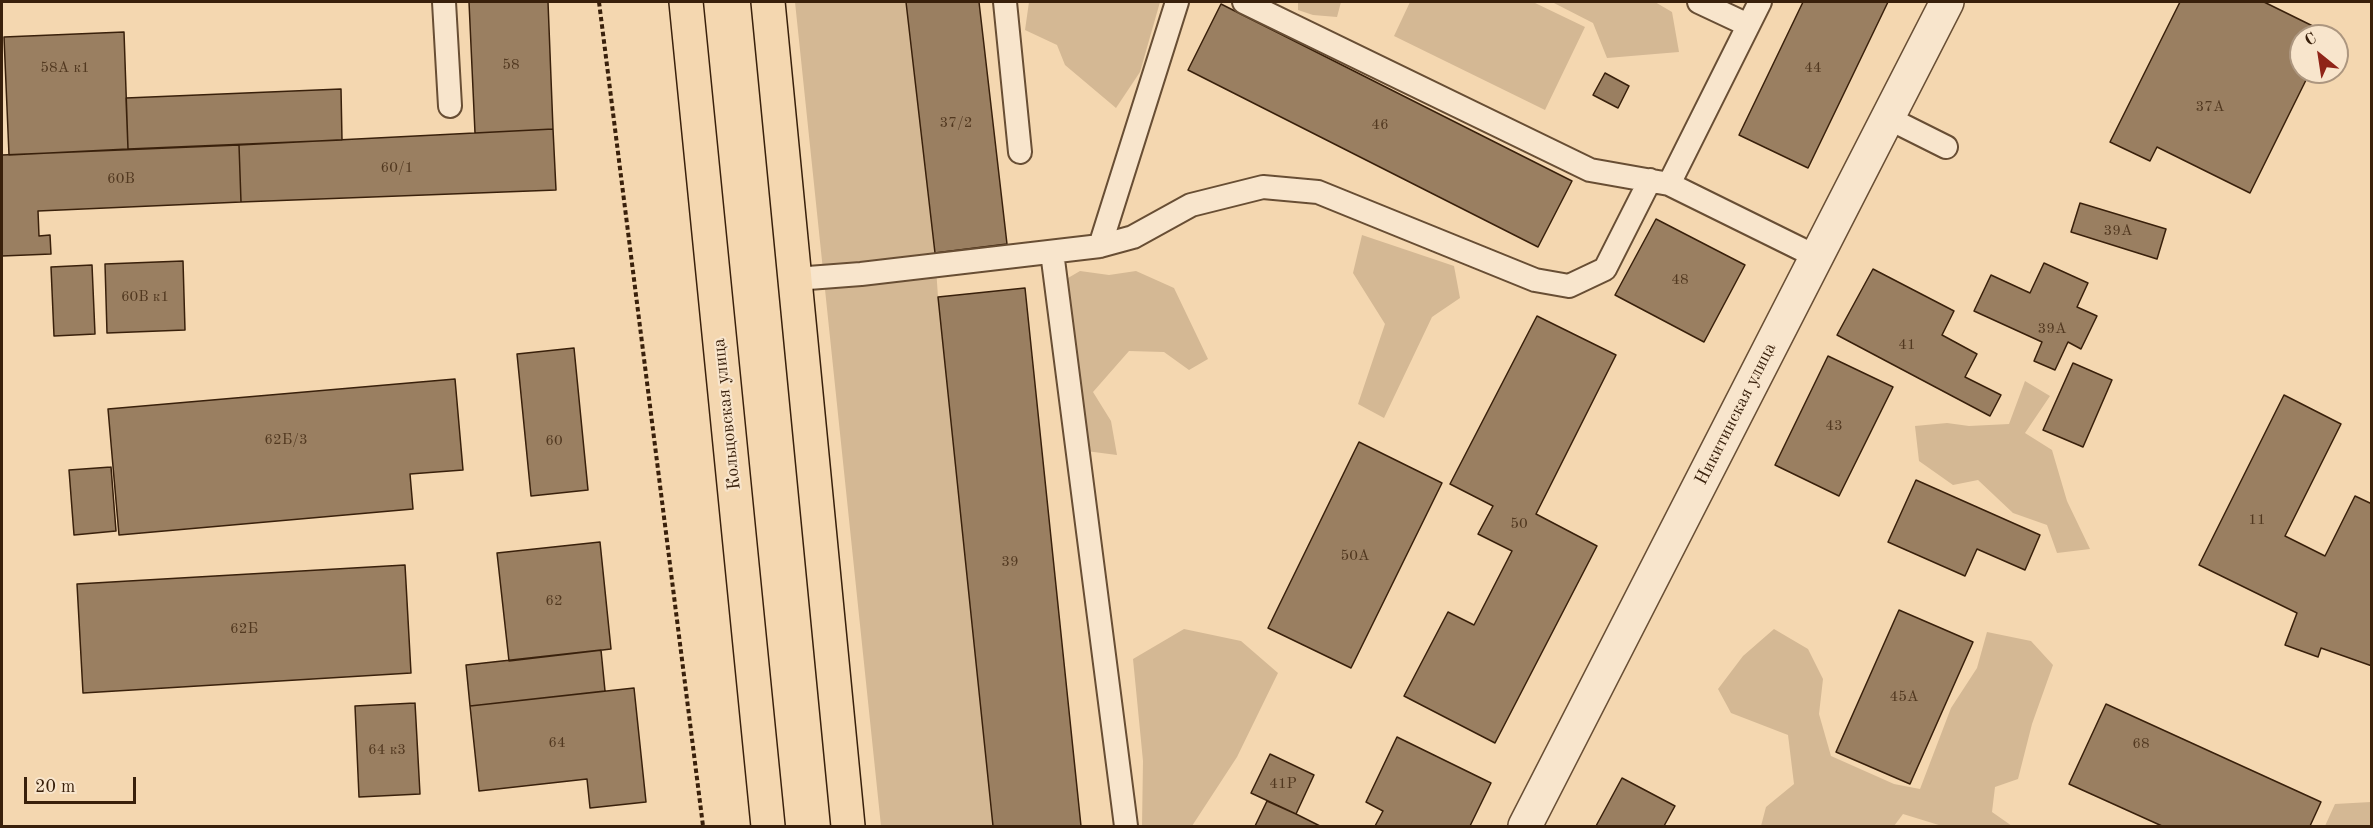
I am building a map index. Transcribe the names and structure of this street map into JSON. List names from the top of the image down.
{
  "streets": {
    "main road": ["Кольцовская улица"],
    "street": ["Никитинская улица"]
  },
  "house_numbers": [
    "58",
    "58А к1",
    "44",
    "37А",
    "37/2",
    "46",
    "60/1",
    "60В",
    "39А",
    "48",
    "60В к1",
    "39А",
    "41",
    "43",
    "62Б/3",
    "60",
    "11",
    "50",
    "50А",
    "39",
    "62",
    "62Б",
    "45А",
    "64",
    "68",
    "64 к3",
    "41Р"
  ],
  "scale_bar": "20 m",
  "north": "top left"
}
